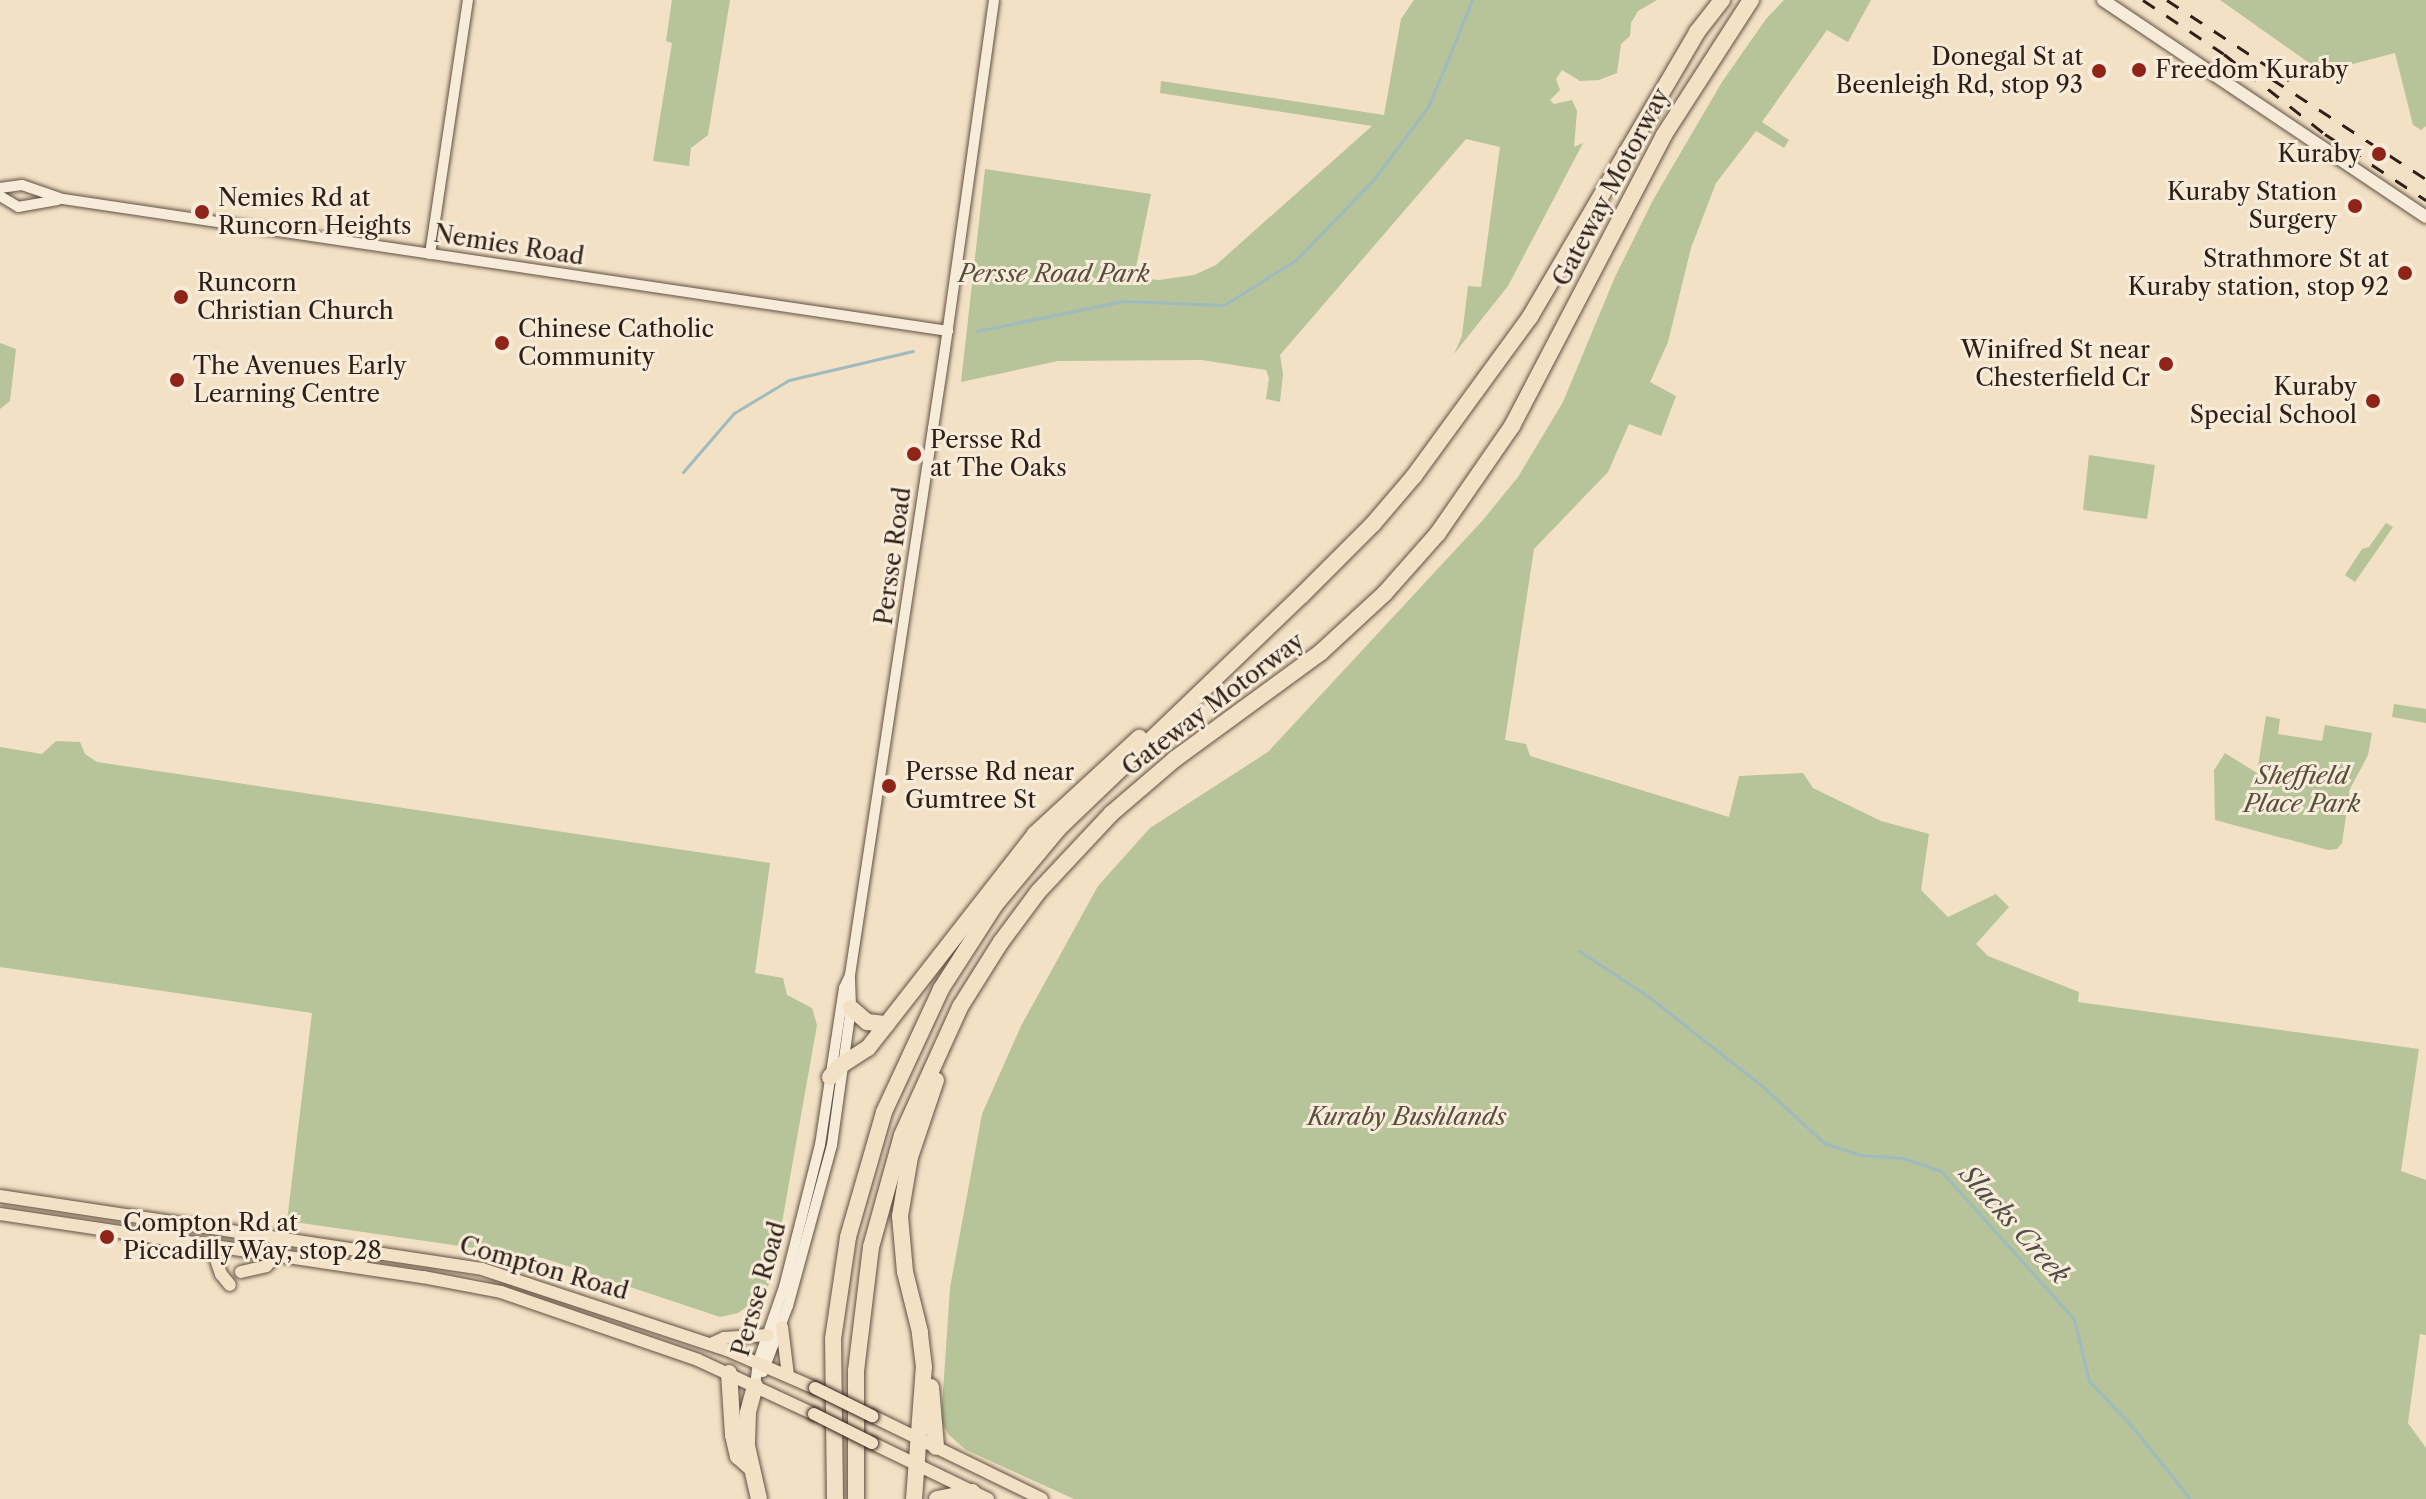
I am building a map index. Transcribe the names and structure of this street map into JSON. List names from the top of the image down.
{
  "streets": {
    "highway": ["Gateway Motorway"],
    "main road": ["Compton Road"],
    "street": ["Nemies Road", "Persse Road"]
  },
  "crossings": [
    ["Nemies Road", "Persse Road"],
    ["Persse Road", "Compton Road"]
  ],
  "water": ["Slacks Creek"],
  "parks": ["Persse Road Park", "Sheffield Place Park", "Kuraby Bushlands"],
  "places": [
    "Freedom Kuraby",
    "Donegal St at Beenleigh Rd, stop 93",
    "Kuraby",
    "Kuraby Station Surgery",
    "Nemies Rd at Runcorn Heights",
    "Strathmore St at Kuraby station, stop 92",
    "Runcorn Christian Church",
    "Chinese Catholic Community",
    "Winifred St near Chesterfield Cr",
    "The Avenues Early Learning Centre",
    "Kuraby Special School",
    "Persse Rd at The Oaks",
    "Persse Rd near Gumtree St",
    "Compton Rd at Piccadilly Way, stop 28"
  ]
}
